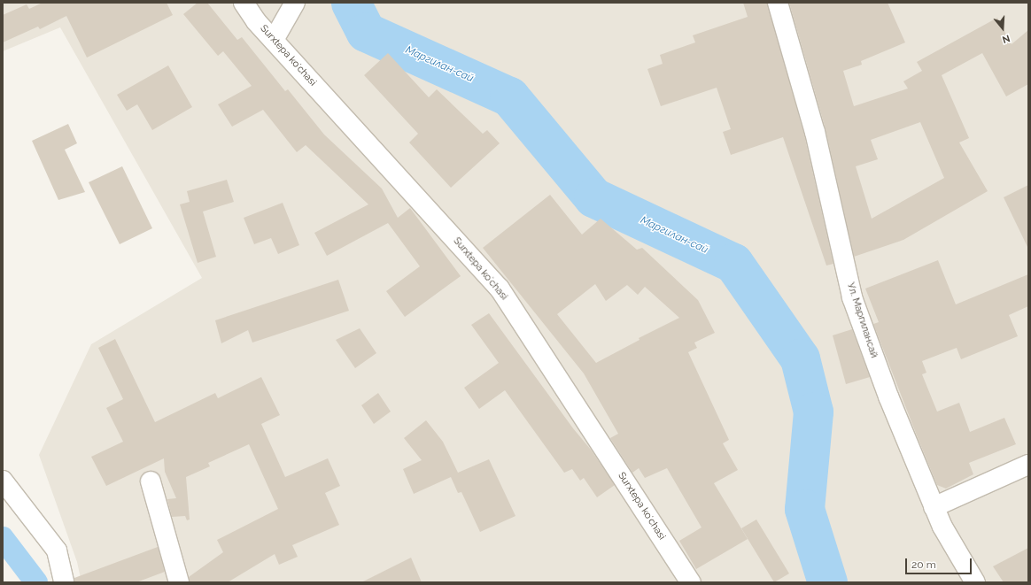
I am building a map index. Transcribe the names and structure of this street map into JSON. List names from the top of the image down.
{
  "streets": {
    "street": ["Surxtepa koʻchasi", "Ул. Маргилансай"]
  },
  "water": ["Маргилан-сай"],
  "scale_bar": "20 m",
  "north": "bottom"
}
